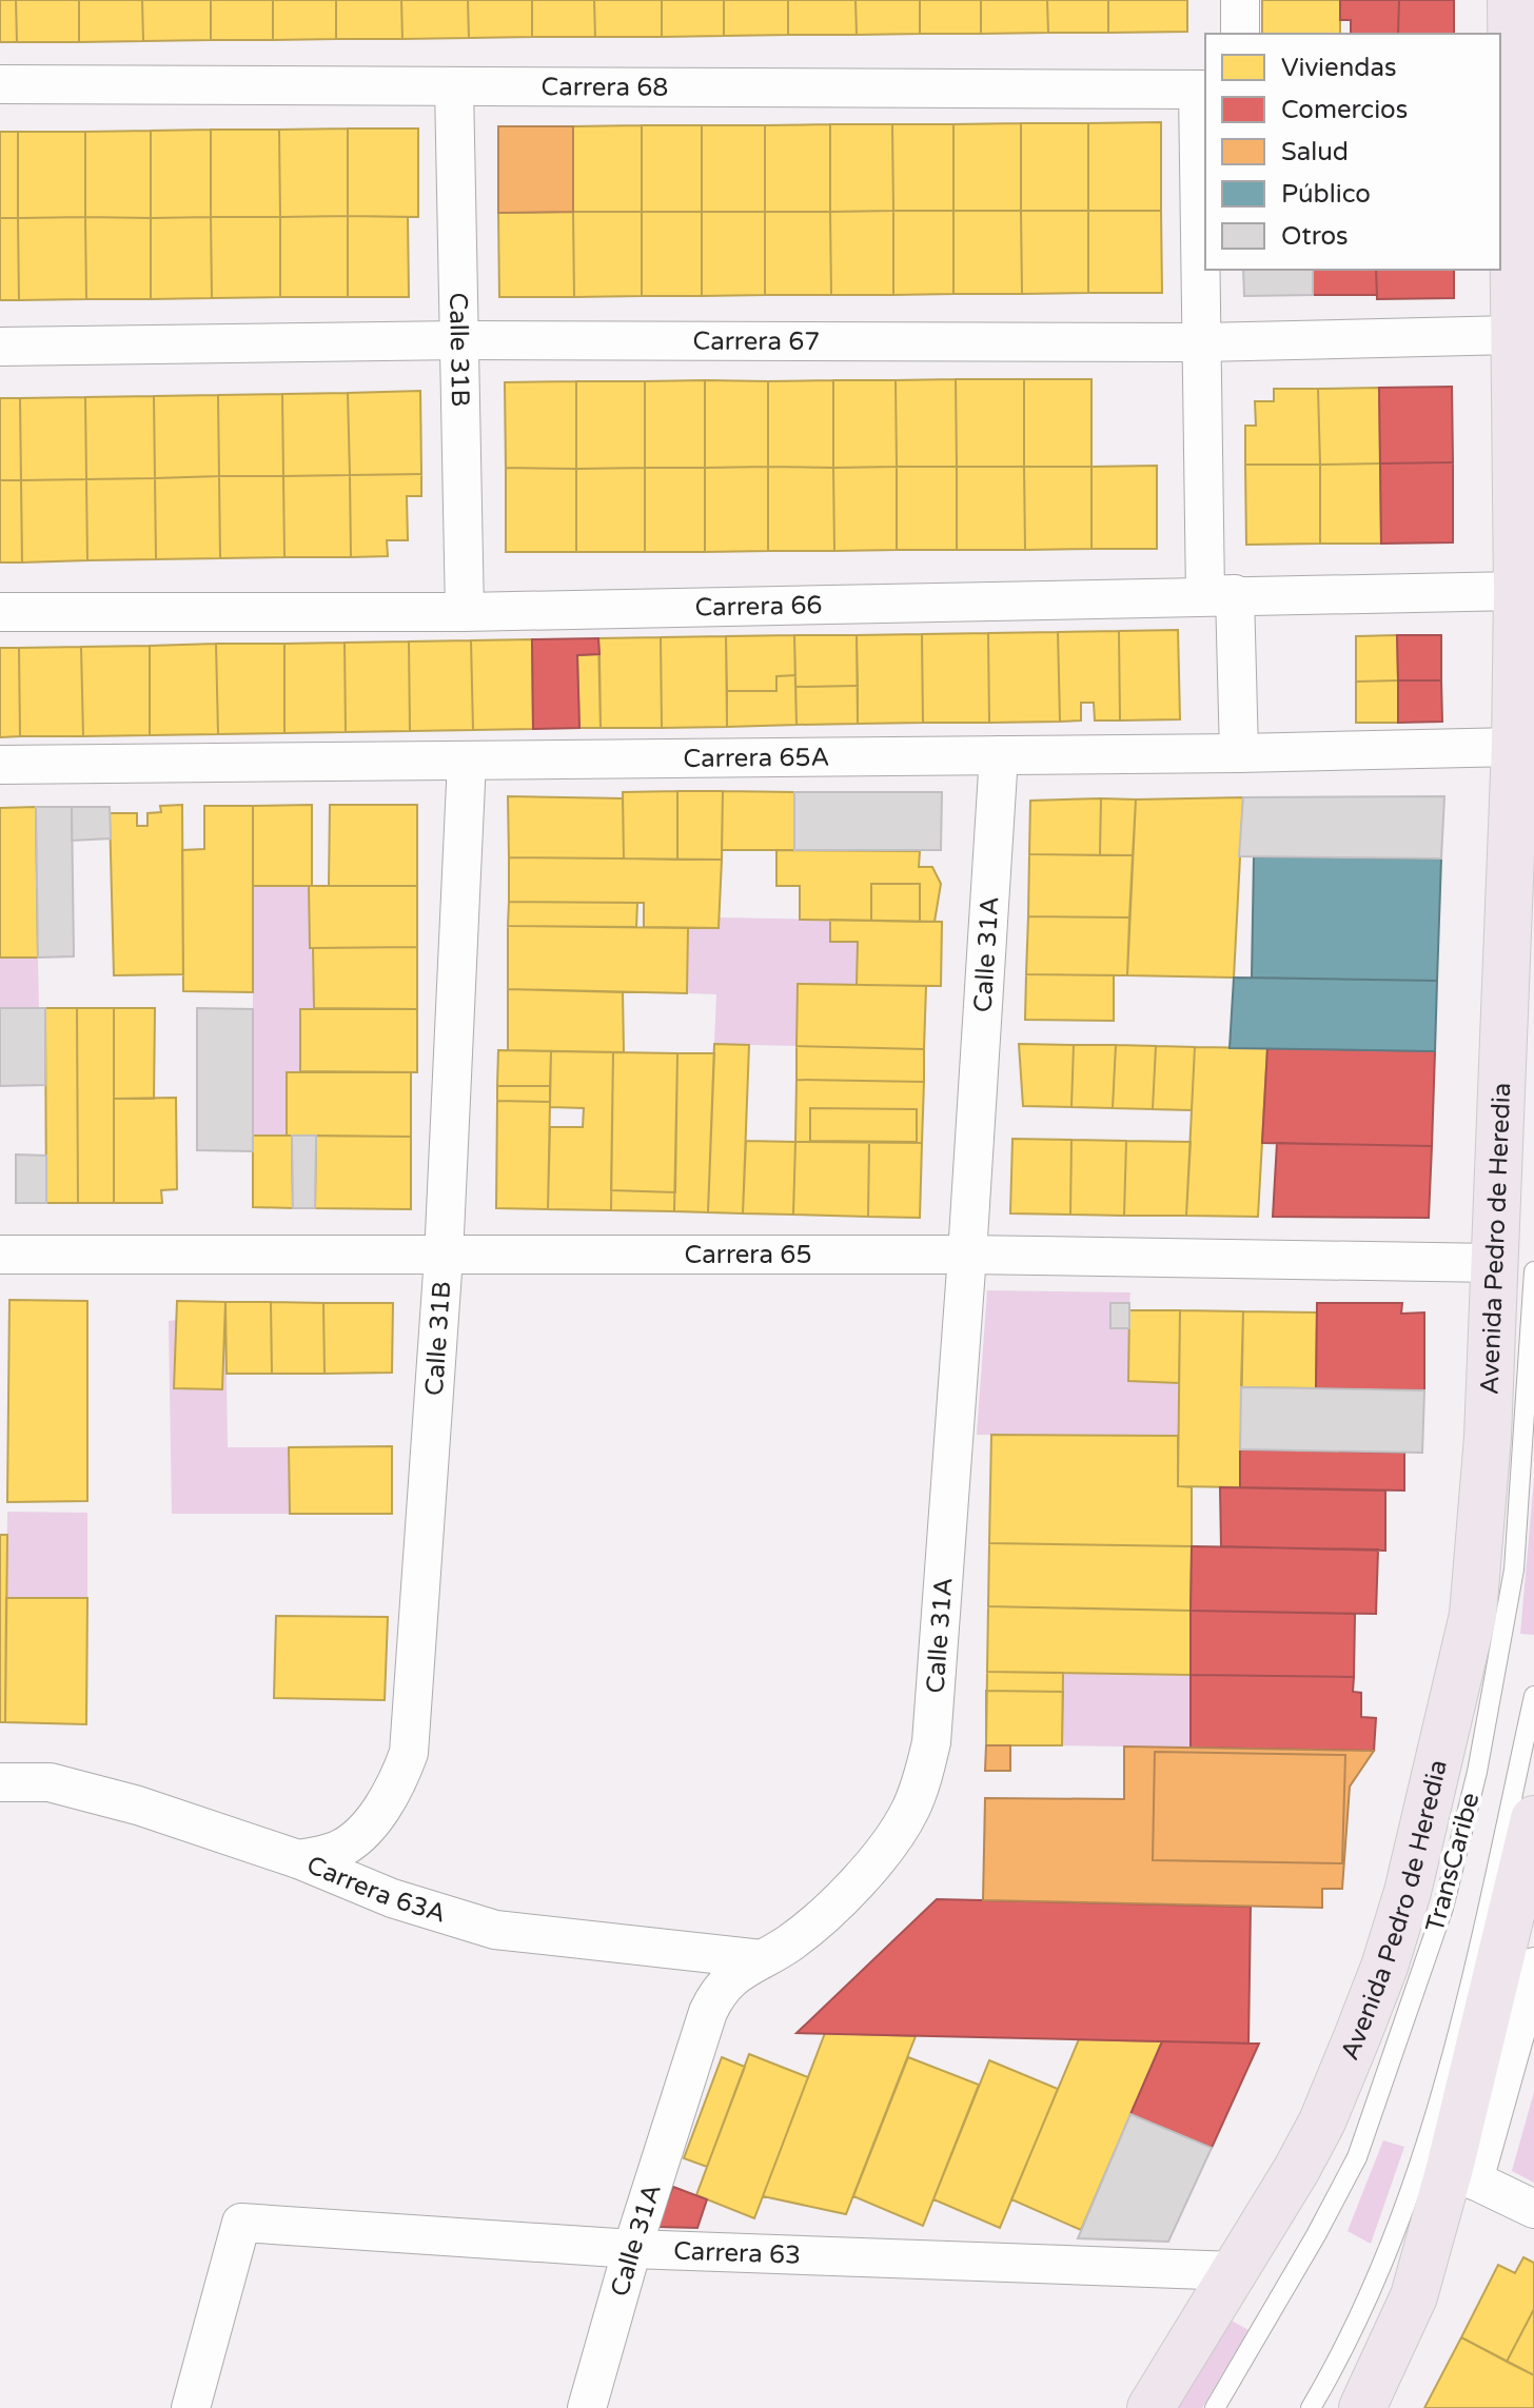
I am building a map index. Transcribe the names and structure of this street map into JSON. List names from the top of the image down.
{
  "streets": {
    "highway": ["Avenida Pedro de Heredia"],
    "street": [
      "Carrera 68",
      "Carrera 67",
      "Calle 31B",
      "Carrera 66",
      "Carrera 65A",
      "Calle 31A",
      "Carrera 65",
      "Carrera 63A",
      "Carrera 63"
    ],
    "lane": ["TransCaribe"]
  },
  "crossings": [
    ["Carrera 68", "Calle 31B"],
    ["Carrera 67", "Calle 31B"],
    ["Carrera 67", "Avenida Pedro de Heredia"],
    ["Calle 31B", "Carrera 66"],
    ["Calle 31B", "Carrera 65A"],
    ["Calle 31B", "Carrera 65"],
    ["Calle 31B", "Carrera 63A"],
    ["Carrera 66", "Avenida Pedro de Heredia"],
    ["Carrera 65A", "Calle 31A"],
    ["Carrera 65A", "Avenida Pedro de Heredia"],
    ["Calle 31A", "Carrera 65"],
    ["Calle 31A", "Carrera 63A"],
    ["Calle 31A", "Carrera 63"],
    ["Avenida Pedro de Heredia", "Carrera 65"],
    ["Avenida Pedro de Heredia", "TransCaribe"],
    ["Avenida Pedro de Heredia", "Carrera 63"],
    ["Carrera 65", "TransCaribe"]
  ],
  "legend": [
    "Viviendas",
    "Comercios",
    "Salud",
    "Público",
    "Otros"
  ]
}
